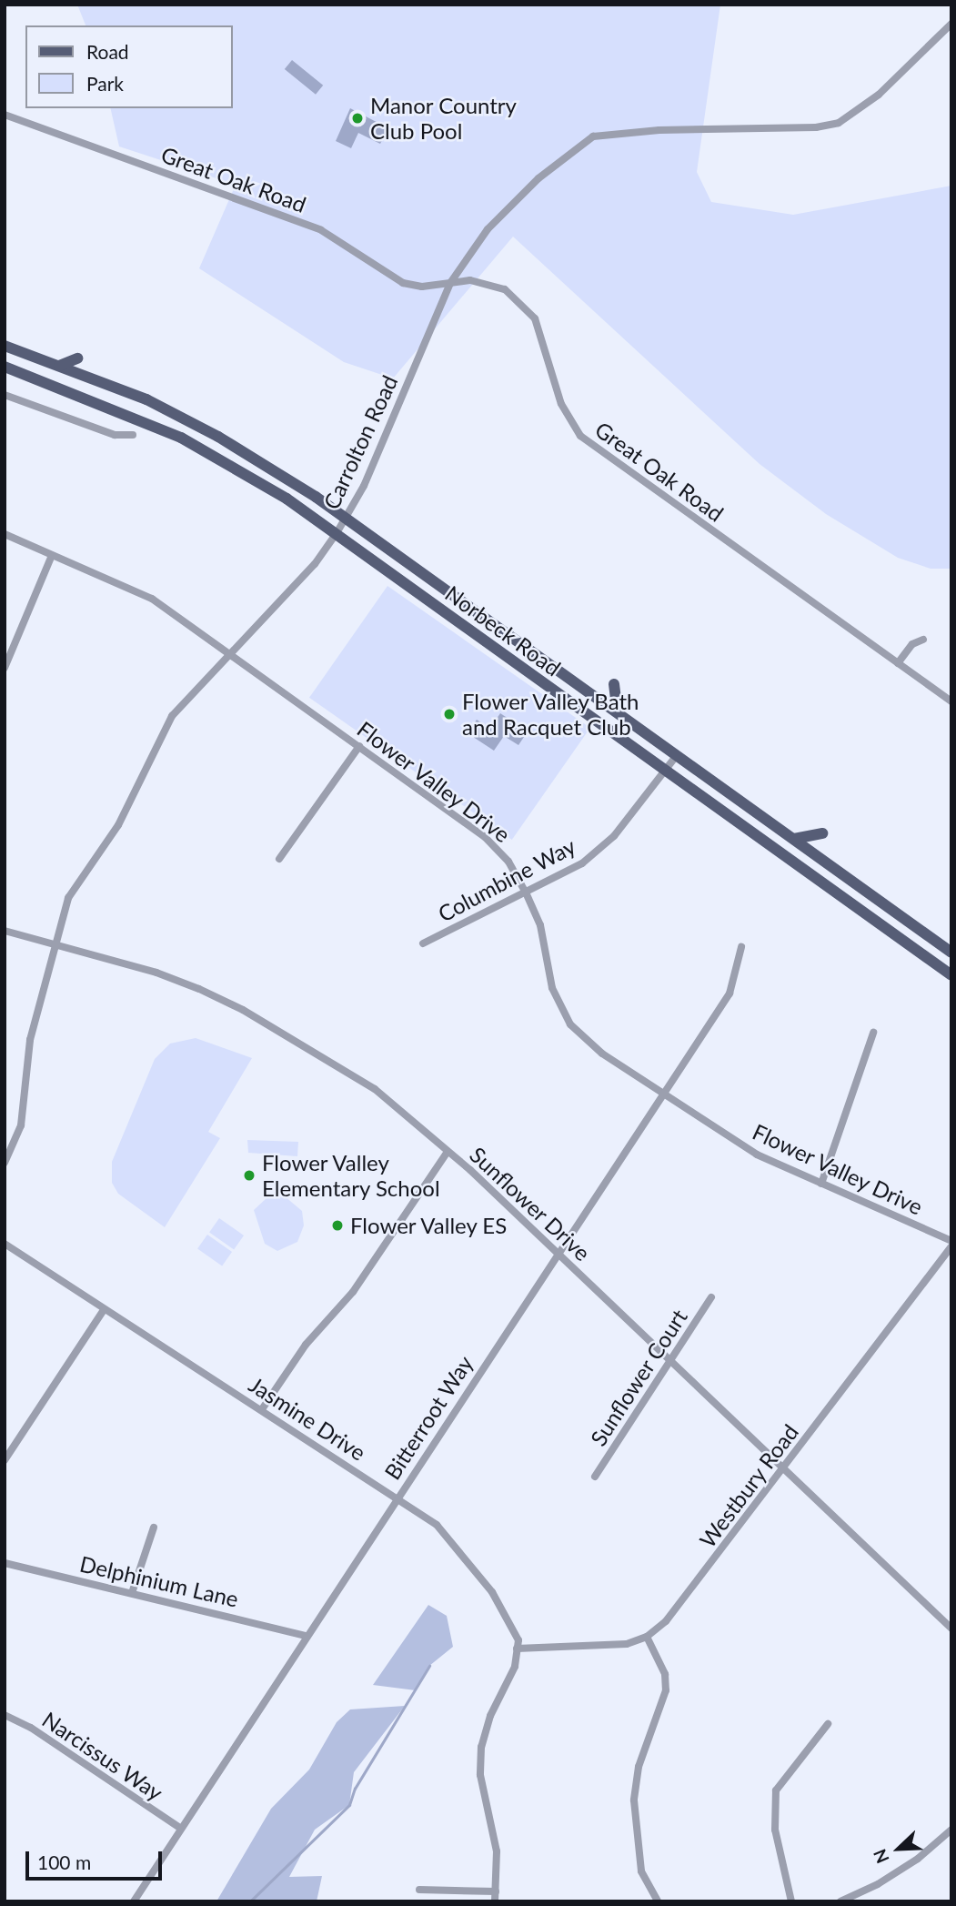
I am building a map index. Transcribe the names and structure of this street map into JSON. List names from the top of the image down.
{
  "streets": {
    "main road": ["Norbeck Road"],
    "street": [
      "Great Oak Road",
      "Carrolton Road",
      "Flower Valley Drive",
      "Columbine Way",
      "Sunflower Drive",
      "Sunflower Court",
      "Bitterroot Way",
      "Jasmine Drive",
      "Westbury Road",
      "Delphinium Lane",
      "Narcissus Way"
    ]
  },
  "crossings": [
    ["Great Oak Road", "Carrolton Road"],
    ["Carrolton Road", "Norbeck Road"],
    ["Carrolton Road", "Flower Valley Drive"],
    ["Carrolton Road", "Sunflower Drive"],
    ["Norbeck Road", "Columbine Way"],
    ["Flower Valley Drive", "Columbine Way"],
    ["Flower Valley Drive", "Bitterroot Way"],
    ["Sunflower Drive", "Sunflower Court"],
    ["Sunflower Drive", "Bitterroot Way"],
    ["Sunflower Drive", "Westbury Road"],
    ["Bitterroot Way", "Jasmine Drive"],
    ["Bitterroot Way", "Delphinium Lane"],
    ["Bitterroot Way", "Narcissus Way"]
  ],
  "places": [
    "Manor Country Club Pool",
    "Flower Valley Bath and Racquet Club",
    "Flower Valley Elementary School",
    "Flower Valley ES"
  ],
  "legend": ["Road", "Park"],
  "scale_bar": "100 m",
  "north": "bottom left"
}
